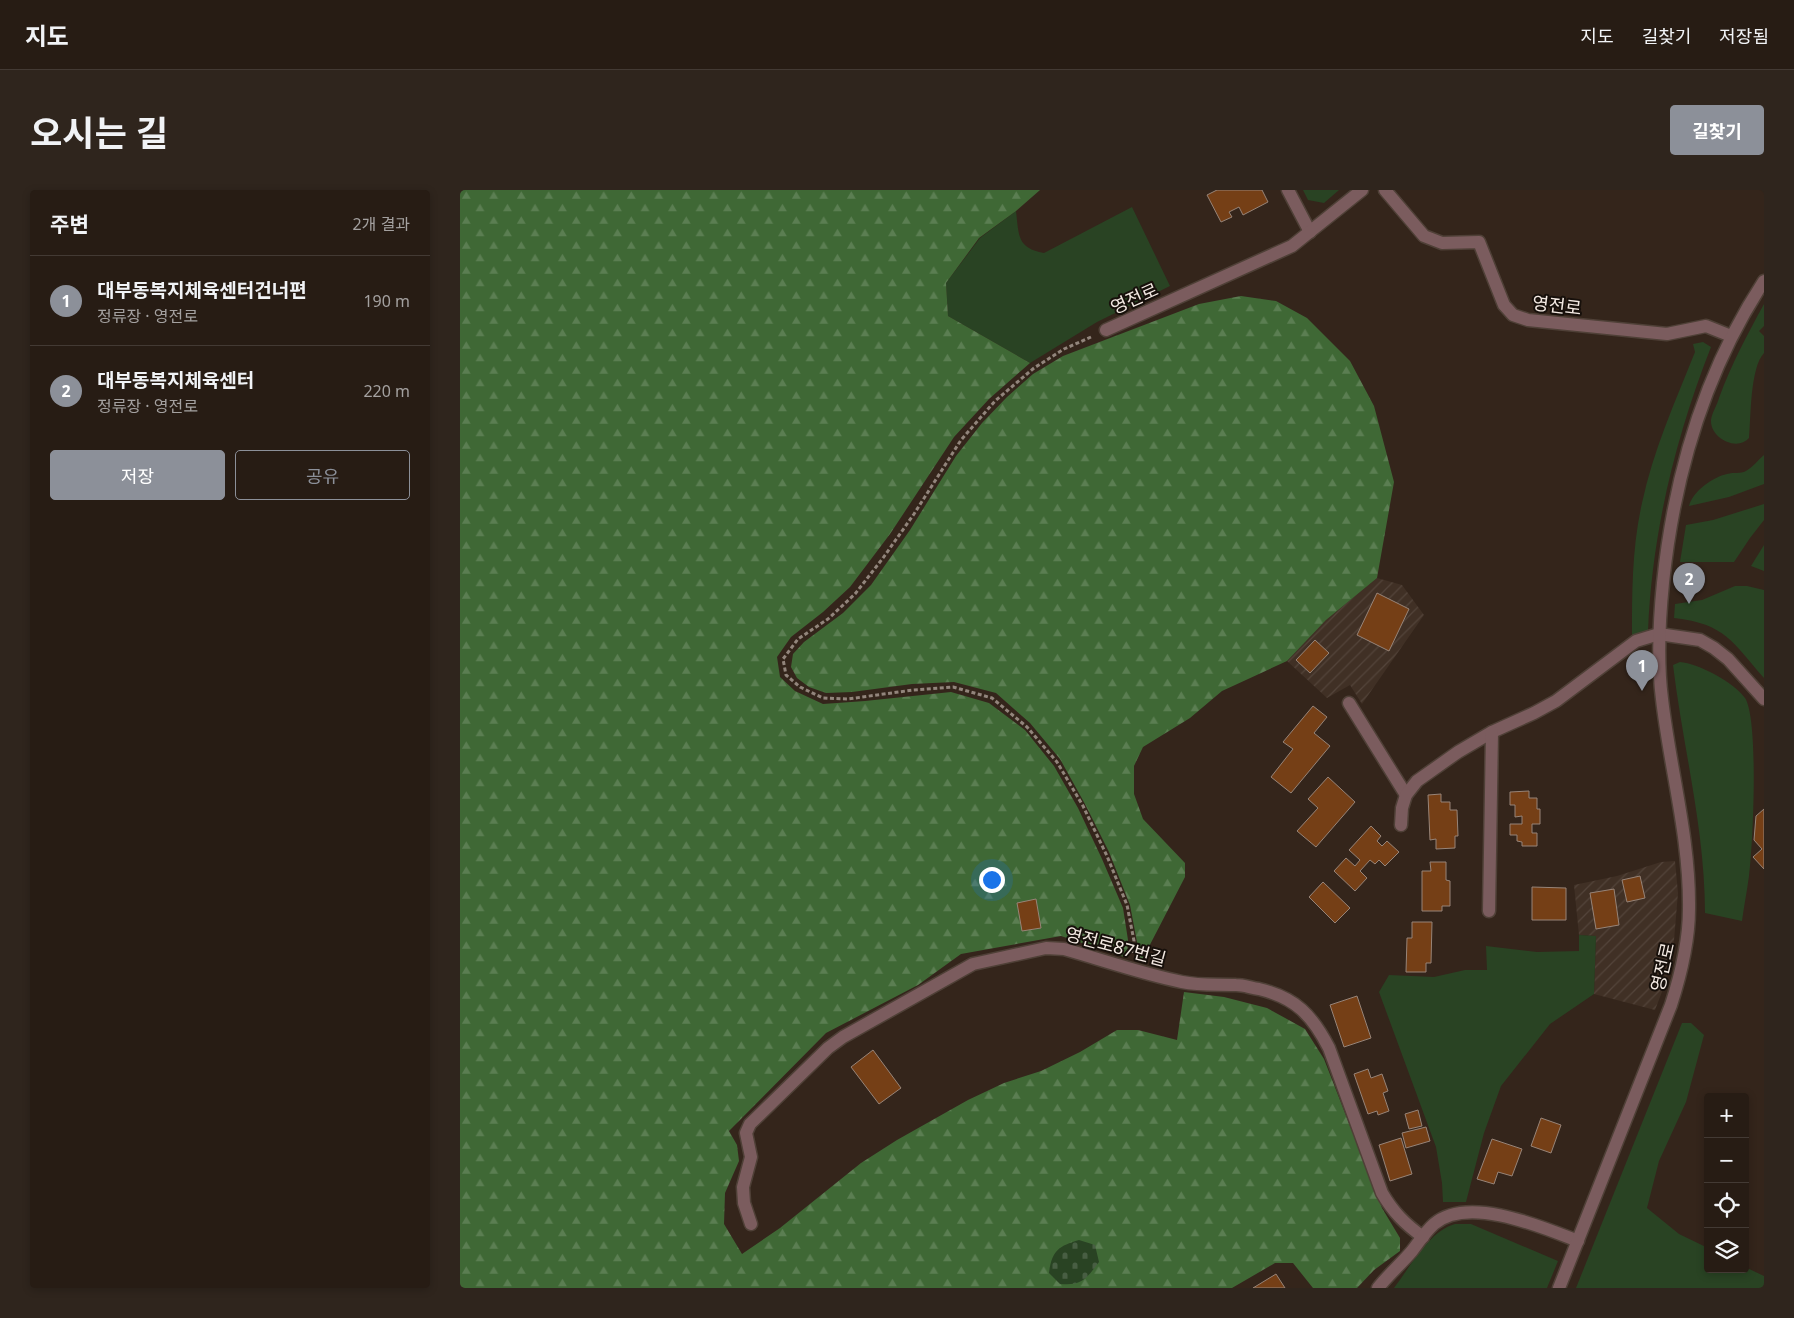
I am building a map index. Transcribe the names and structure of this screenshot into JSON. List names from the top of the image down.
{
  "streets": {
    "street": ["영전로", "영전로87번길"]
  },
  "page": {
    "header": "지도",
    "nav": ["지도", "길찾기", "저장됨"],
    "title": "오시는 길",
    "buttons": [
      "길찾기",
      ["저장", "공유"]
    ],
    "heading": ["주변", "2개 결과"],
    "list": [
      {
        "mark": "1",
        "name": "대부동복지체육센터건너편",
        "note": "정류장 · 영전로",
        "value": "190 m"
      },
      {
        "mark": "2",
        "name": "대부동복지체육센터",
        "note": "정류장 · 영전로",
        "value": "220 m"
      }
    ],
    "pins": ["2", "1"],
    "map_buttons": ["+", "−"]
  }
}
